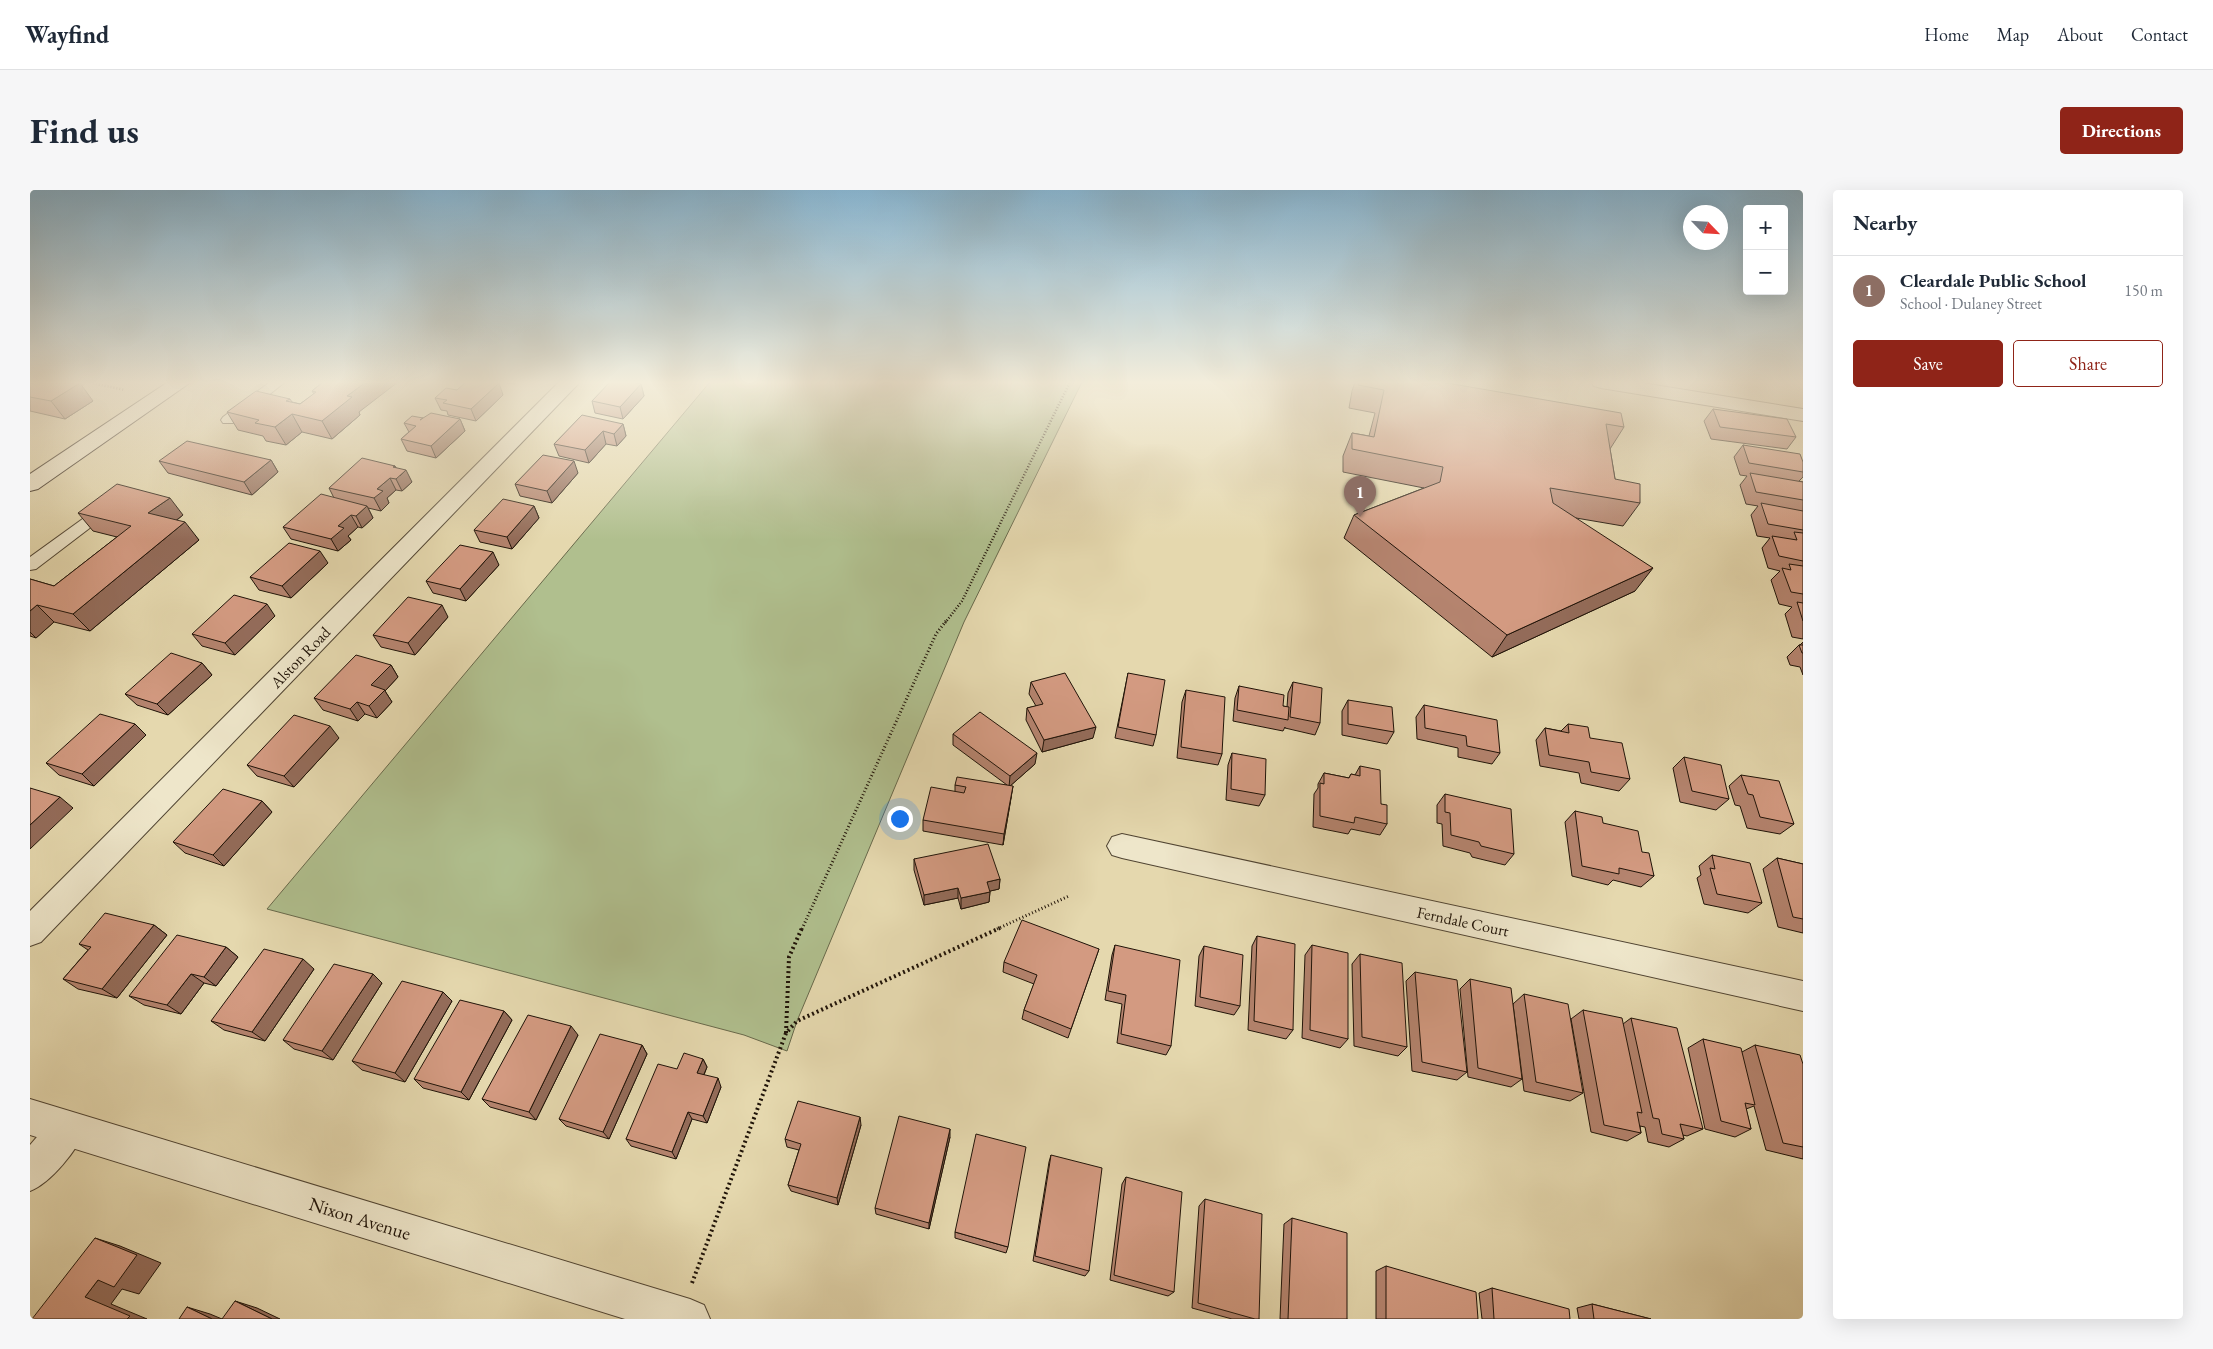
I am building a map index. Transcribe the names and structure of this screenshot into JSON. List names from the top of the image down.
{
  "streets": {
    "street": ["Alston Road", "Ferndale Court", "Nixon Avenue"]
  },
  "north": "bottom right",
  "page": {
    "header": "Wayfind",
    "nav": [
      "Home",
      "Map",
      "About",
      "Contact"
    ],
    "buttons": [
      "Directions",
      ["Save", "Share"]
    ],
    "title": "Find us",
    "heading": "Nearby",
    "map_buttons": ["+", "−"],
    "list": [
      {
        "mark": "1",
        "name": "Cleardale Public School",
        "note": "School · Dulaney Street",
        "value": "150 m"
      }
    ],
    "pins": "1"
  }
}
